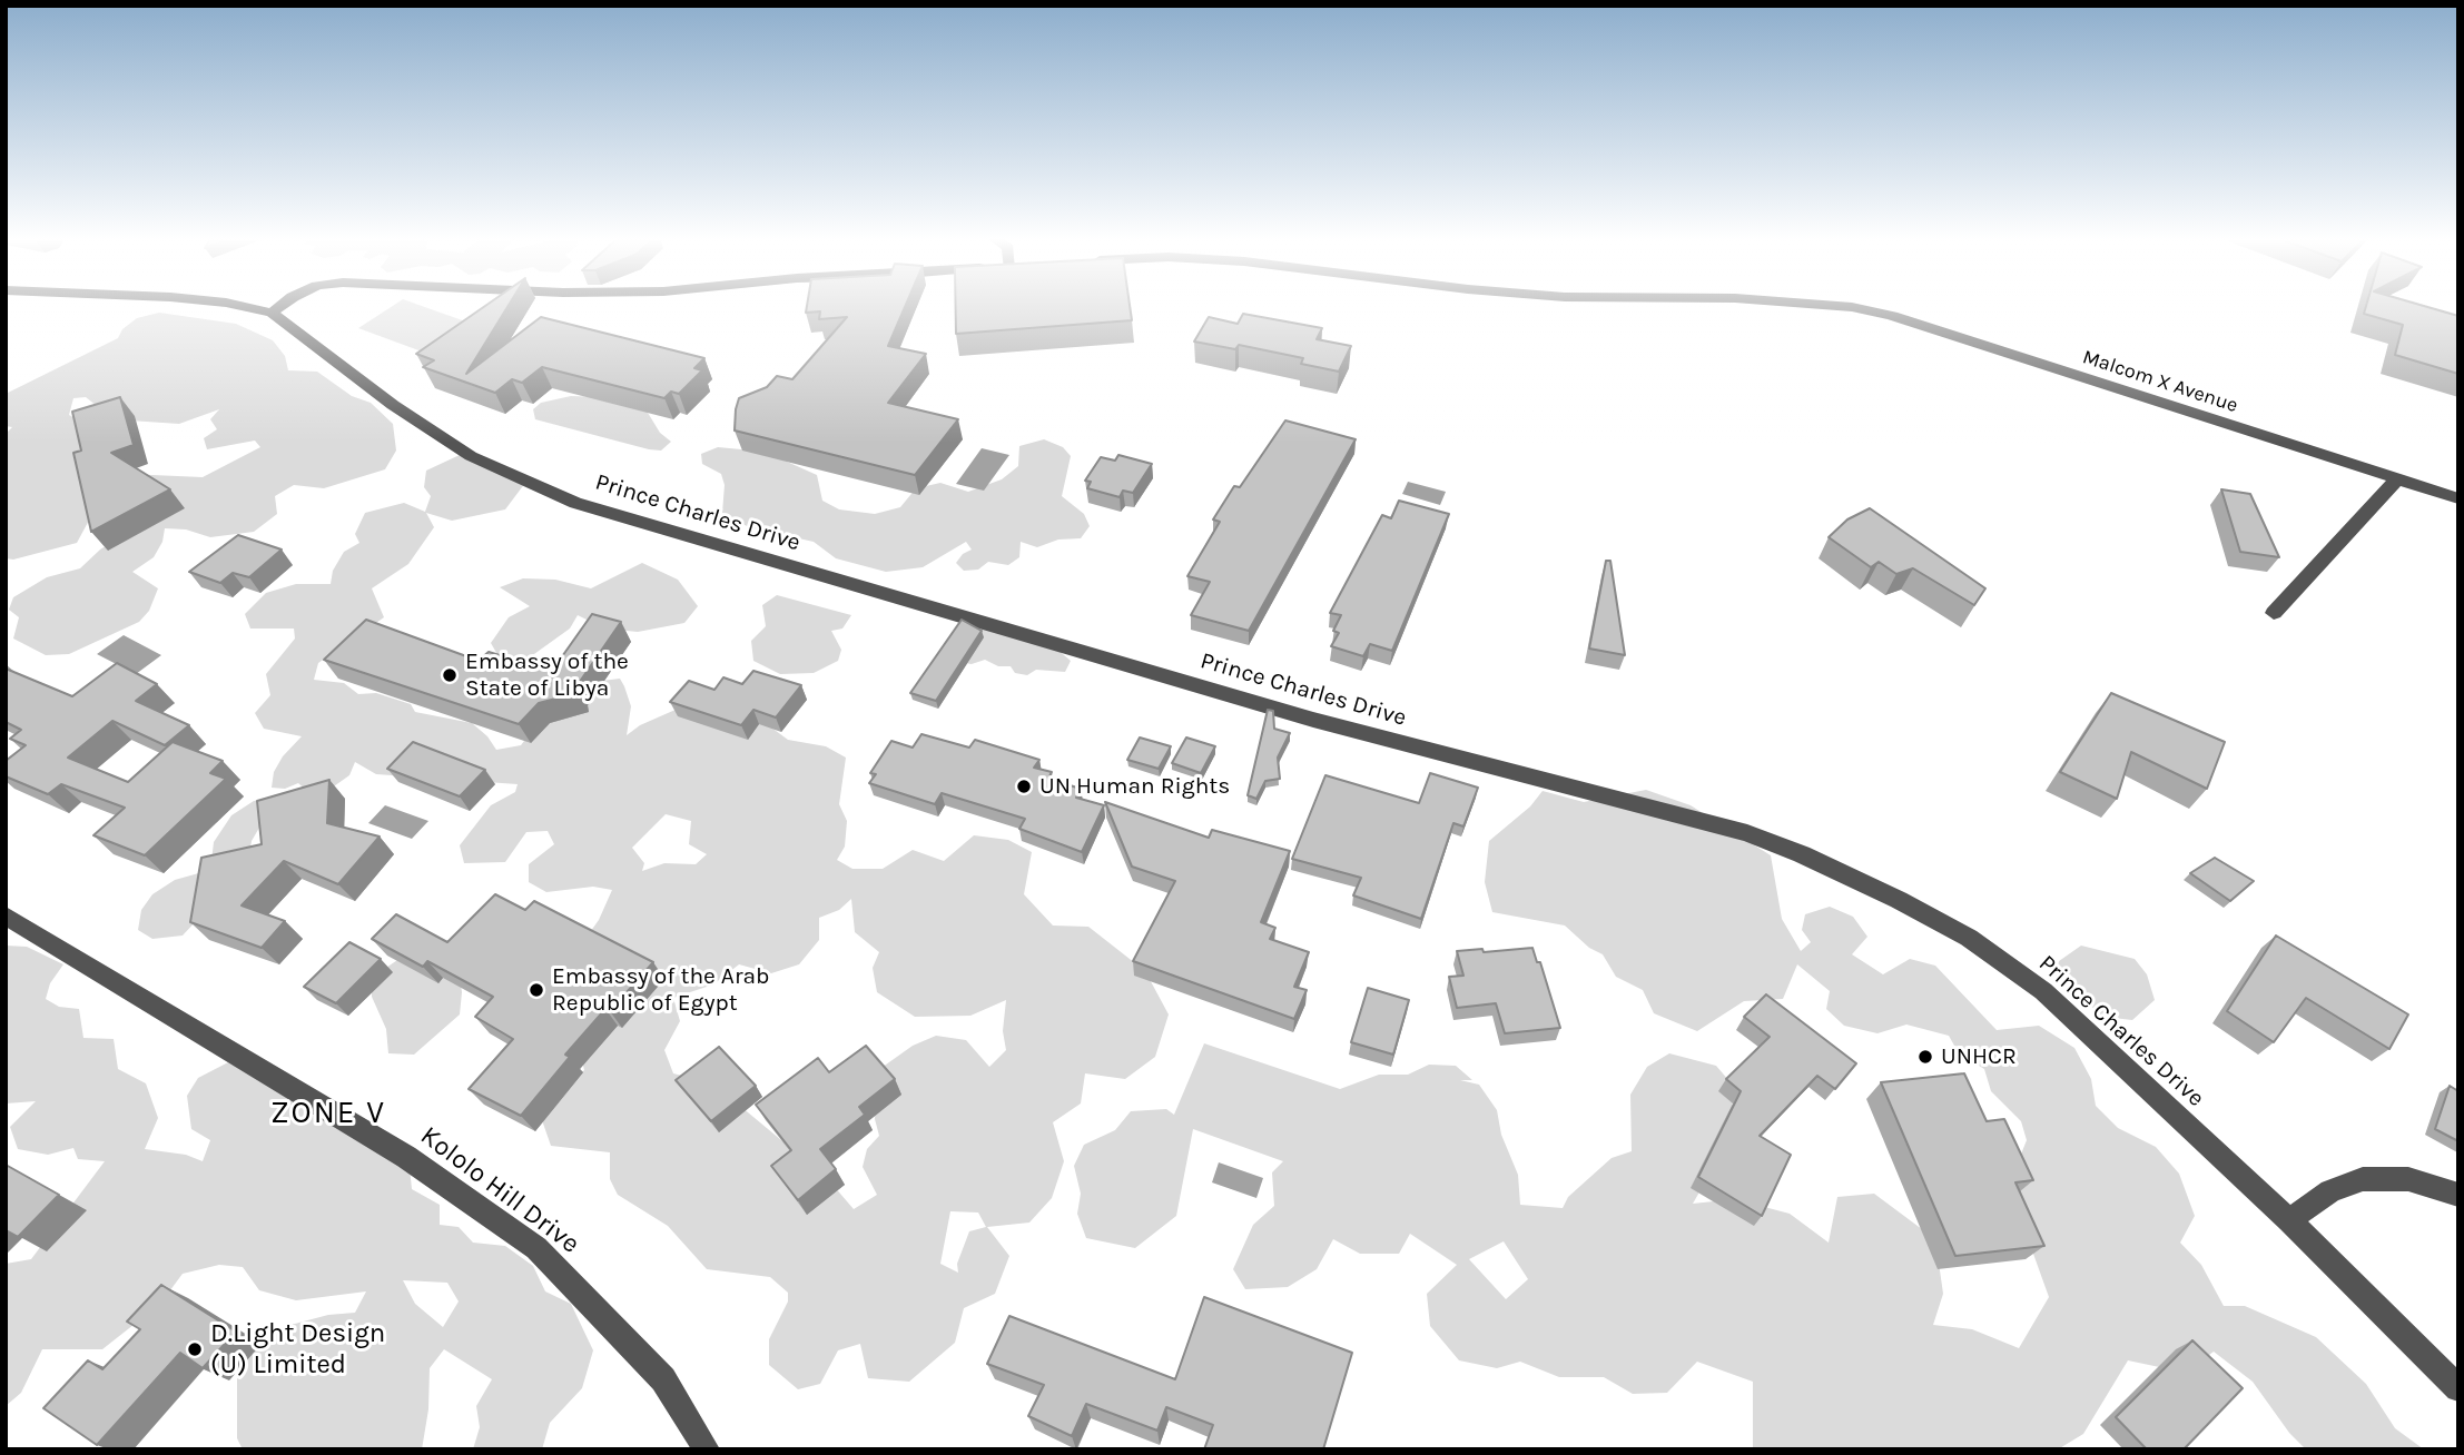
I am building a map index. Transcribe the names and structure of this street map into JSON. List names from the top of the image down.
{
  "streets": {
    "street": ["Malcom X Avenue", "Prince Charles Drive", "Kololo Hill Drive"]
  },
  "districts": ["ZONE V"],
  "places": [
    "Embassy of the State of Libya",
    "UN Human Rights",
    "Embassy of the Arab Republic of Egypt",
    "UNHCR",
    "D.Light Design (U) Limited"
  ]
}
